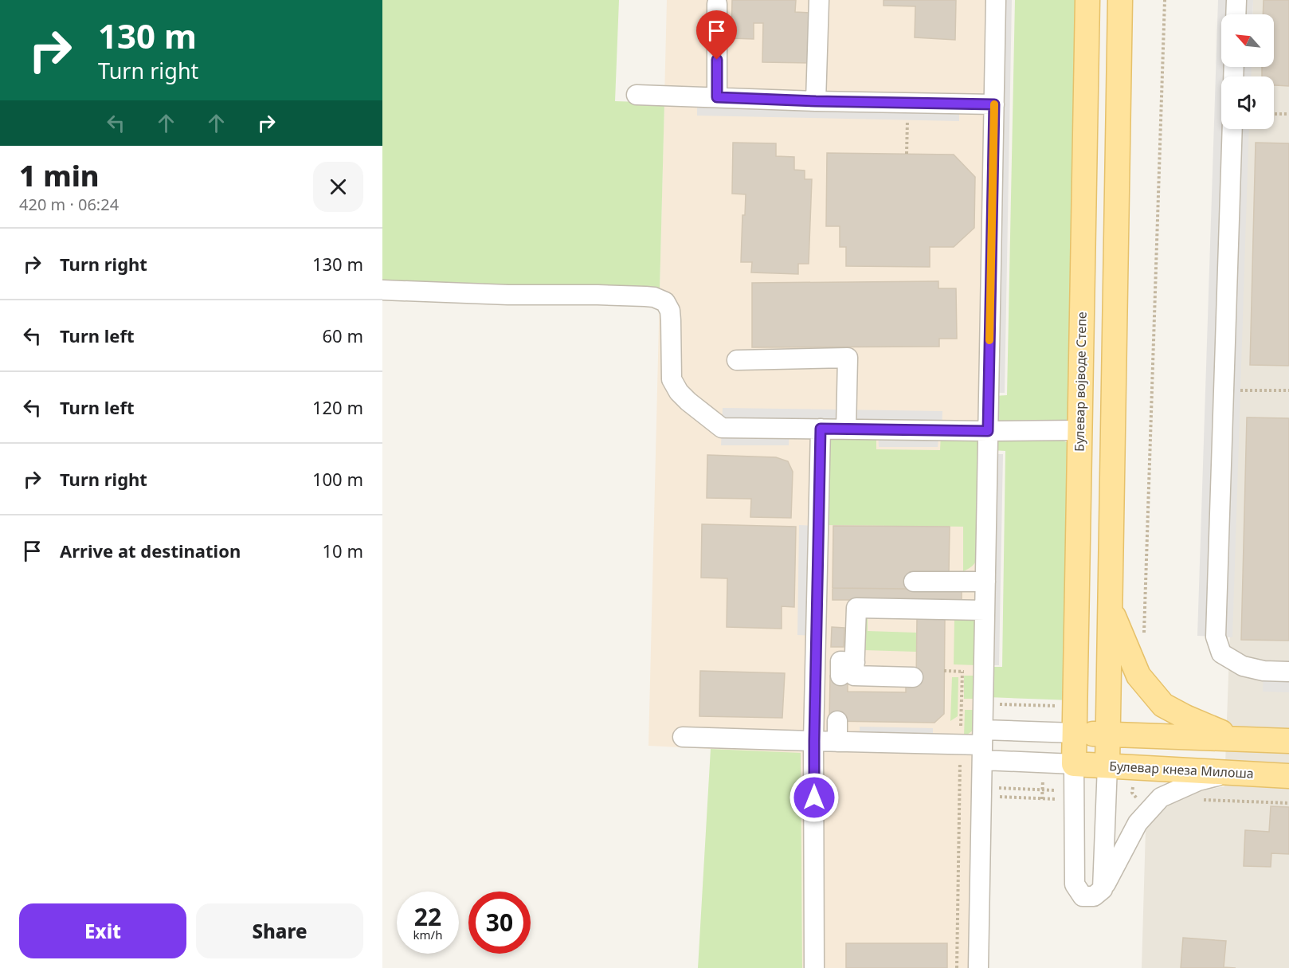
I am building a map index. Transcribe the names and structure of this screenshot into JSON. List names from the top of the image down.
{
  "streets": {
    "main road": ["Булевар војводе Степе", "Булевар кнеза Милоша"]
  },
  "crossings": [
    ["Булевар војводе Степе", "Булевар кнеза Милоша"]
  ],
  "north": "top left",
  "page": {
    "turn": ["130 m", "Turn right"],
    "heading": ["1 min", "420 m · 06:24"],
    "list": [
      {
        "name": "Turn right",
        "value": "130 m"
      },
      {
        "name": "Turn left",
        "value": "60 m"
      },
      {
        "name": "Turn left",
        "value": "120 m"
      },
      {
        "name": "Turn right",
        "value": "100 m"
      },
      {
        "name": "Arrive at destination",
        "value": "10 m"
      }
    ],
    "speed": "22 km/h",
    "limit": "30",
    "buttons": ["Exit", "Share"]
  }
}
